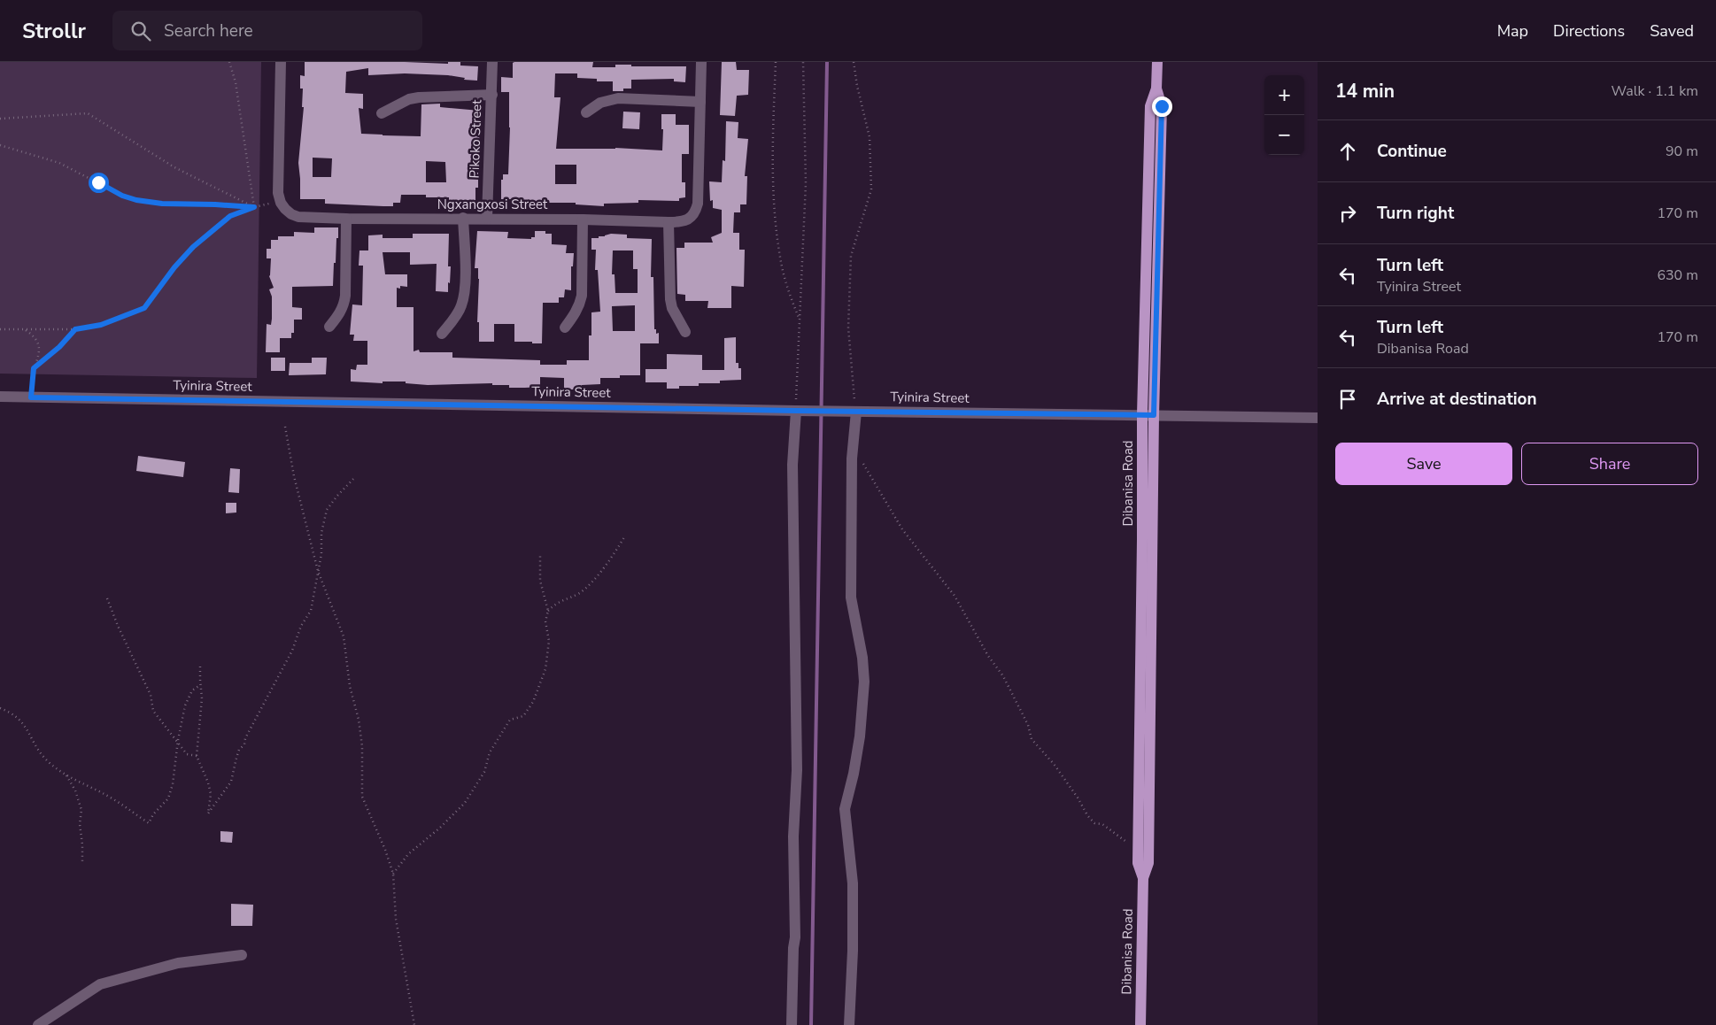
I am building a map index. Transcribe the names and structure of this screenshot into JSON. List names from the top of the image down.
{
  "streets": {
    "main road": ["Dibanisa Road"],
    "street": ["Pikoko Street", "Ngxangxosi Street", "Tyinira Street"]
  },
  "crossings": [
    ["Pikoko Street", "Ngxangxosi Street"],
    ["Tyinira Street", "Dibanisa Road"]
  ],
  "page": {
    "header": "Strollr",
    "search": "Search here",
    "nav": ["Map", "Directions", "Saved"],
    "heading": ["14 min", "Walk · 1.1 km"],
    "map_buttons": ["+", "−"],
    "list": [
      ["Continue", "90 m"],
      ["Turn right", "170 m"],
      ["Turn left", "Tyinira Street", "630 m"],
      ["Turn left", "Dibanisa Road", "170 m"],
      "Arrive at destination"
    ],
    "buttons": ["Save", "Share"]
  }
}
